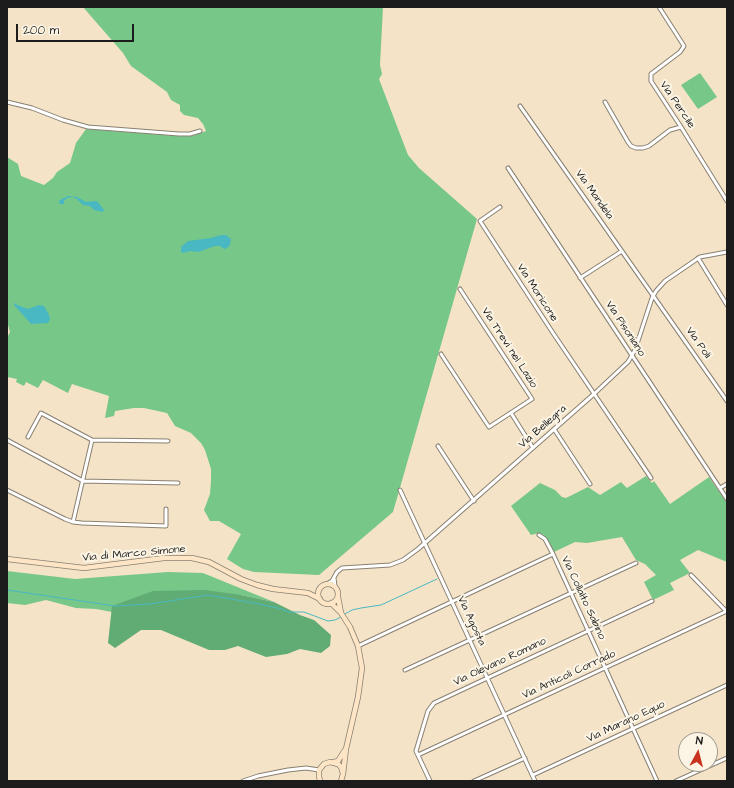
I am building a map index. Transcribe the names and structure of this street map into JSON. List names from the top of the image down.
{
  "streets": {
    "street": [
      "Via Percile",
      "Via Mandela",
      "Via Moricone",
      "Via Pisoniano",
      "Via Poli",
      "Via Trevi nel Lazio",
      "Via Bellegra",
      "Via di Marco Simone",
      "Via Collalto Sabino",
      "Via Agosta",
      "Via Olevano Romano",
      "Via Anticoli Corrado",
      "Via Marano Equo"
    ]
  },
  "crossings": [
    ["Via Mandela", "Via Poli"],
    ["Via Mandela", "Via Bellegra"],
    ["Via Moricone", "Via Bellegra"],
    ["Via Pisoniano", "Via Bellegra"],
    ["Via Poli", "Via Bellegra"],
    ["Via Bellegra", "Via di Marco Simone"],
    ["Via Bellegra", "Via Agosta"],
    ["Via Collalto Sabino", "Via Olevano Romano"],
    ["Via Collalto Sabino", "Via Anticoli Corrado"],
    ["Via Collalto Sabino", "Via Marano Equo"],
    ["Via Agosta", "Via Olevano Romano"],
    ["Via Agosta", "Via Anticoli Corrado"],
    ["Via Agosta", "Via Marano Equo"],
    ["Via Olevano Romano", "Via Anticoli Corrado"]
  ],
  "scale_bar": "200 m",
  "north": "top"
}
